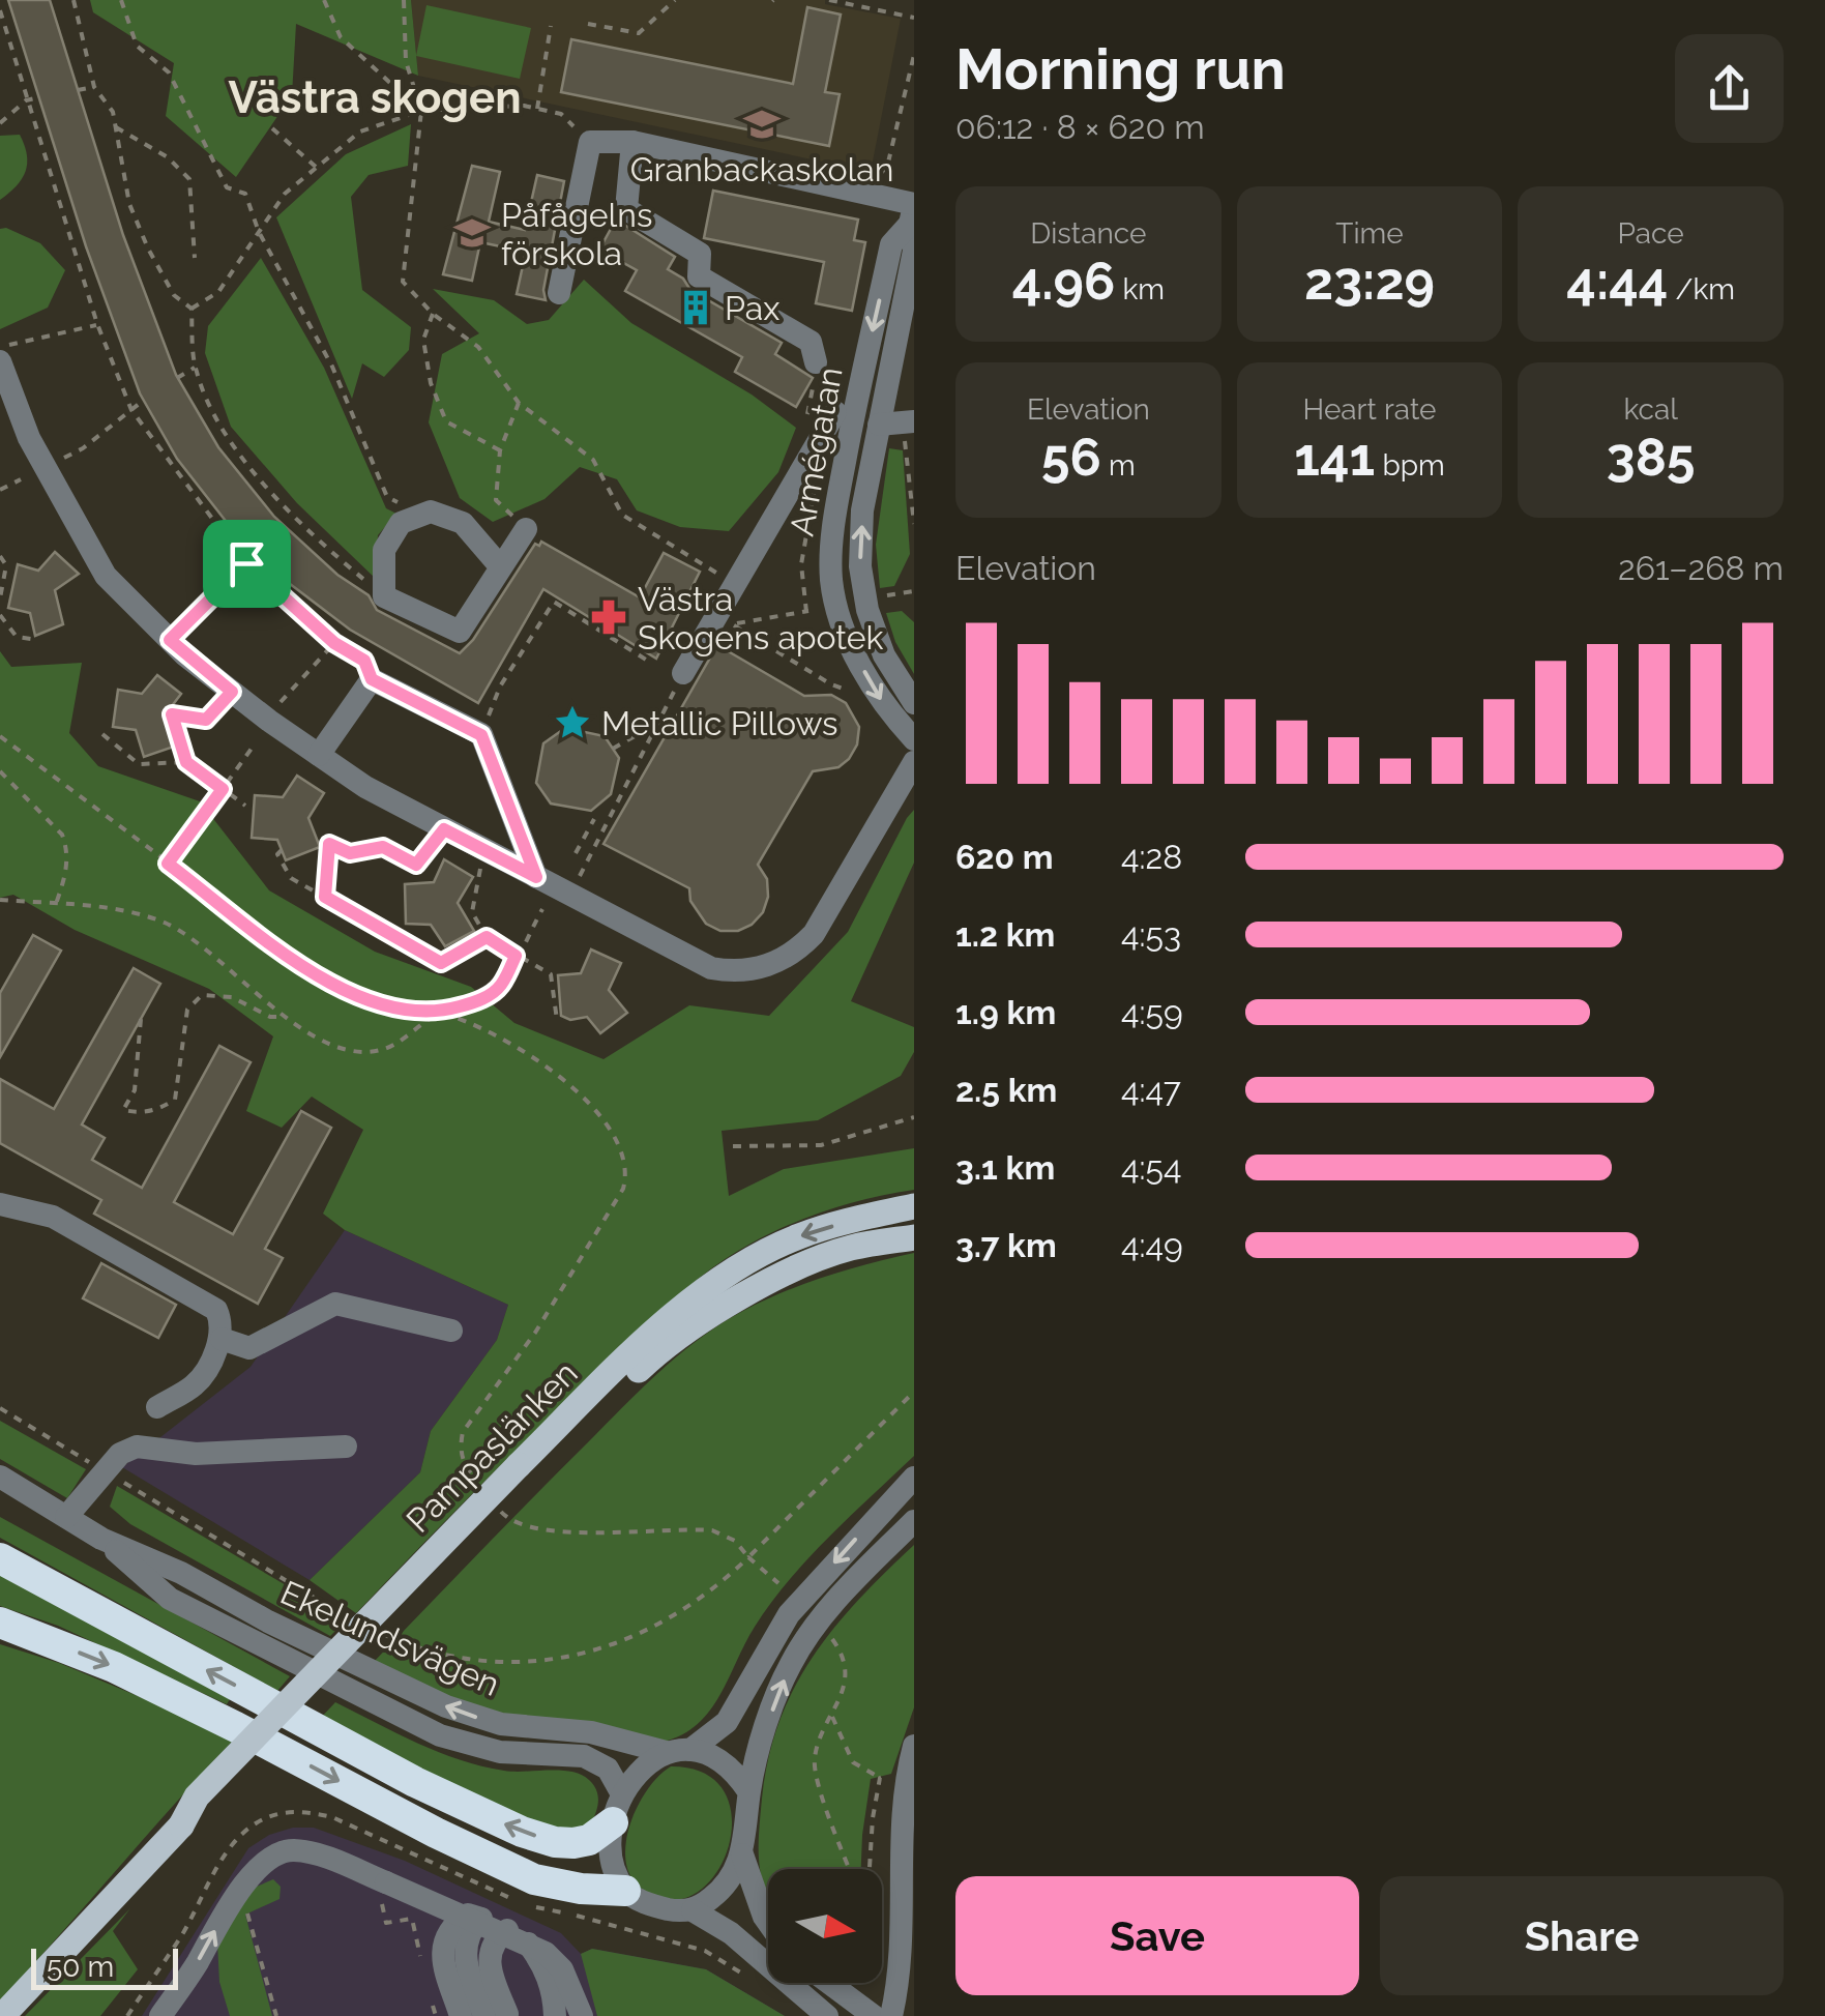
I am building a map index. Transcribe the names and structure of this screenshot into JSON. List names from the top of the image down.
{
  "streets": {
    "main road": ["Pampaslänken"],
    "street": ["Armégatan", "Ekelundsvägen"]
  },
  "districts": ["Västra skogen"],
  "places": {
    "school or university": ["Granbackaskolan", "Påfågelns förskola"],
    "building": ["Pax"],
    "pharmacy": ["Västra Skogens apotek"],
    "place": ["Metallic Pillows"]
  },
  "scale_bar": "50 m",
  "north": "right",
  "page": {
    "heading": ["Morning run", "06:12 · 8 × 620 m"],
    "stats": [
      ["Distance", "4.96 km"],
      ["Time", "23:29"],
      ["Pace", "4:44 /km"],
      ["Elevation", "56 m"],
      ["Heart rate", "141 bpm"],
      ["kcal", "385"]
    ],
    "chart": ["Elevation", "261–268 m"],
    "list": [
      {
        "name": "620 m",
        "note": "4:28"
      },
      {
        "name": "1.2 km",
        "note": "4:53"
      },
      {
        "name": "1.9 km",
        "note": "4:59"
      },
      {
        "name": "2.5 km",
        "note": "4:47"
      },
      {
        "name": "3.1 km",
        "note": "4:54"
      },
      {
        "name": "3.7 km",
        "note": "4:49"
      }
    ],
    "buttons": ["Save", "Share"],
    "scale": "50 m"
  }
}
